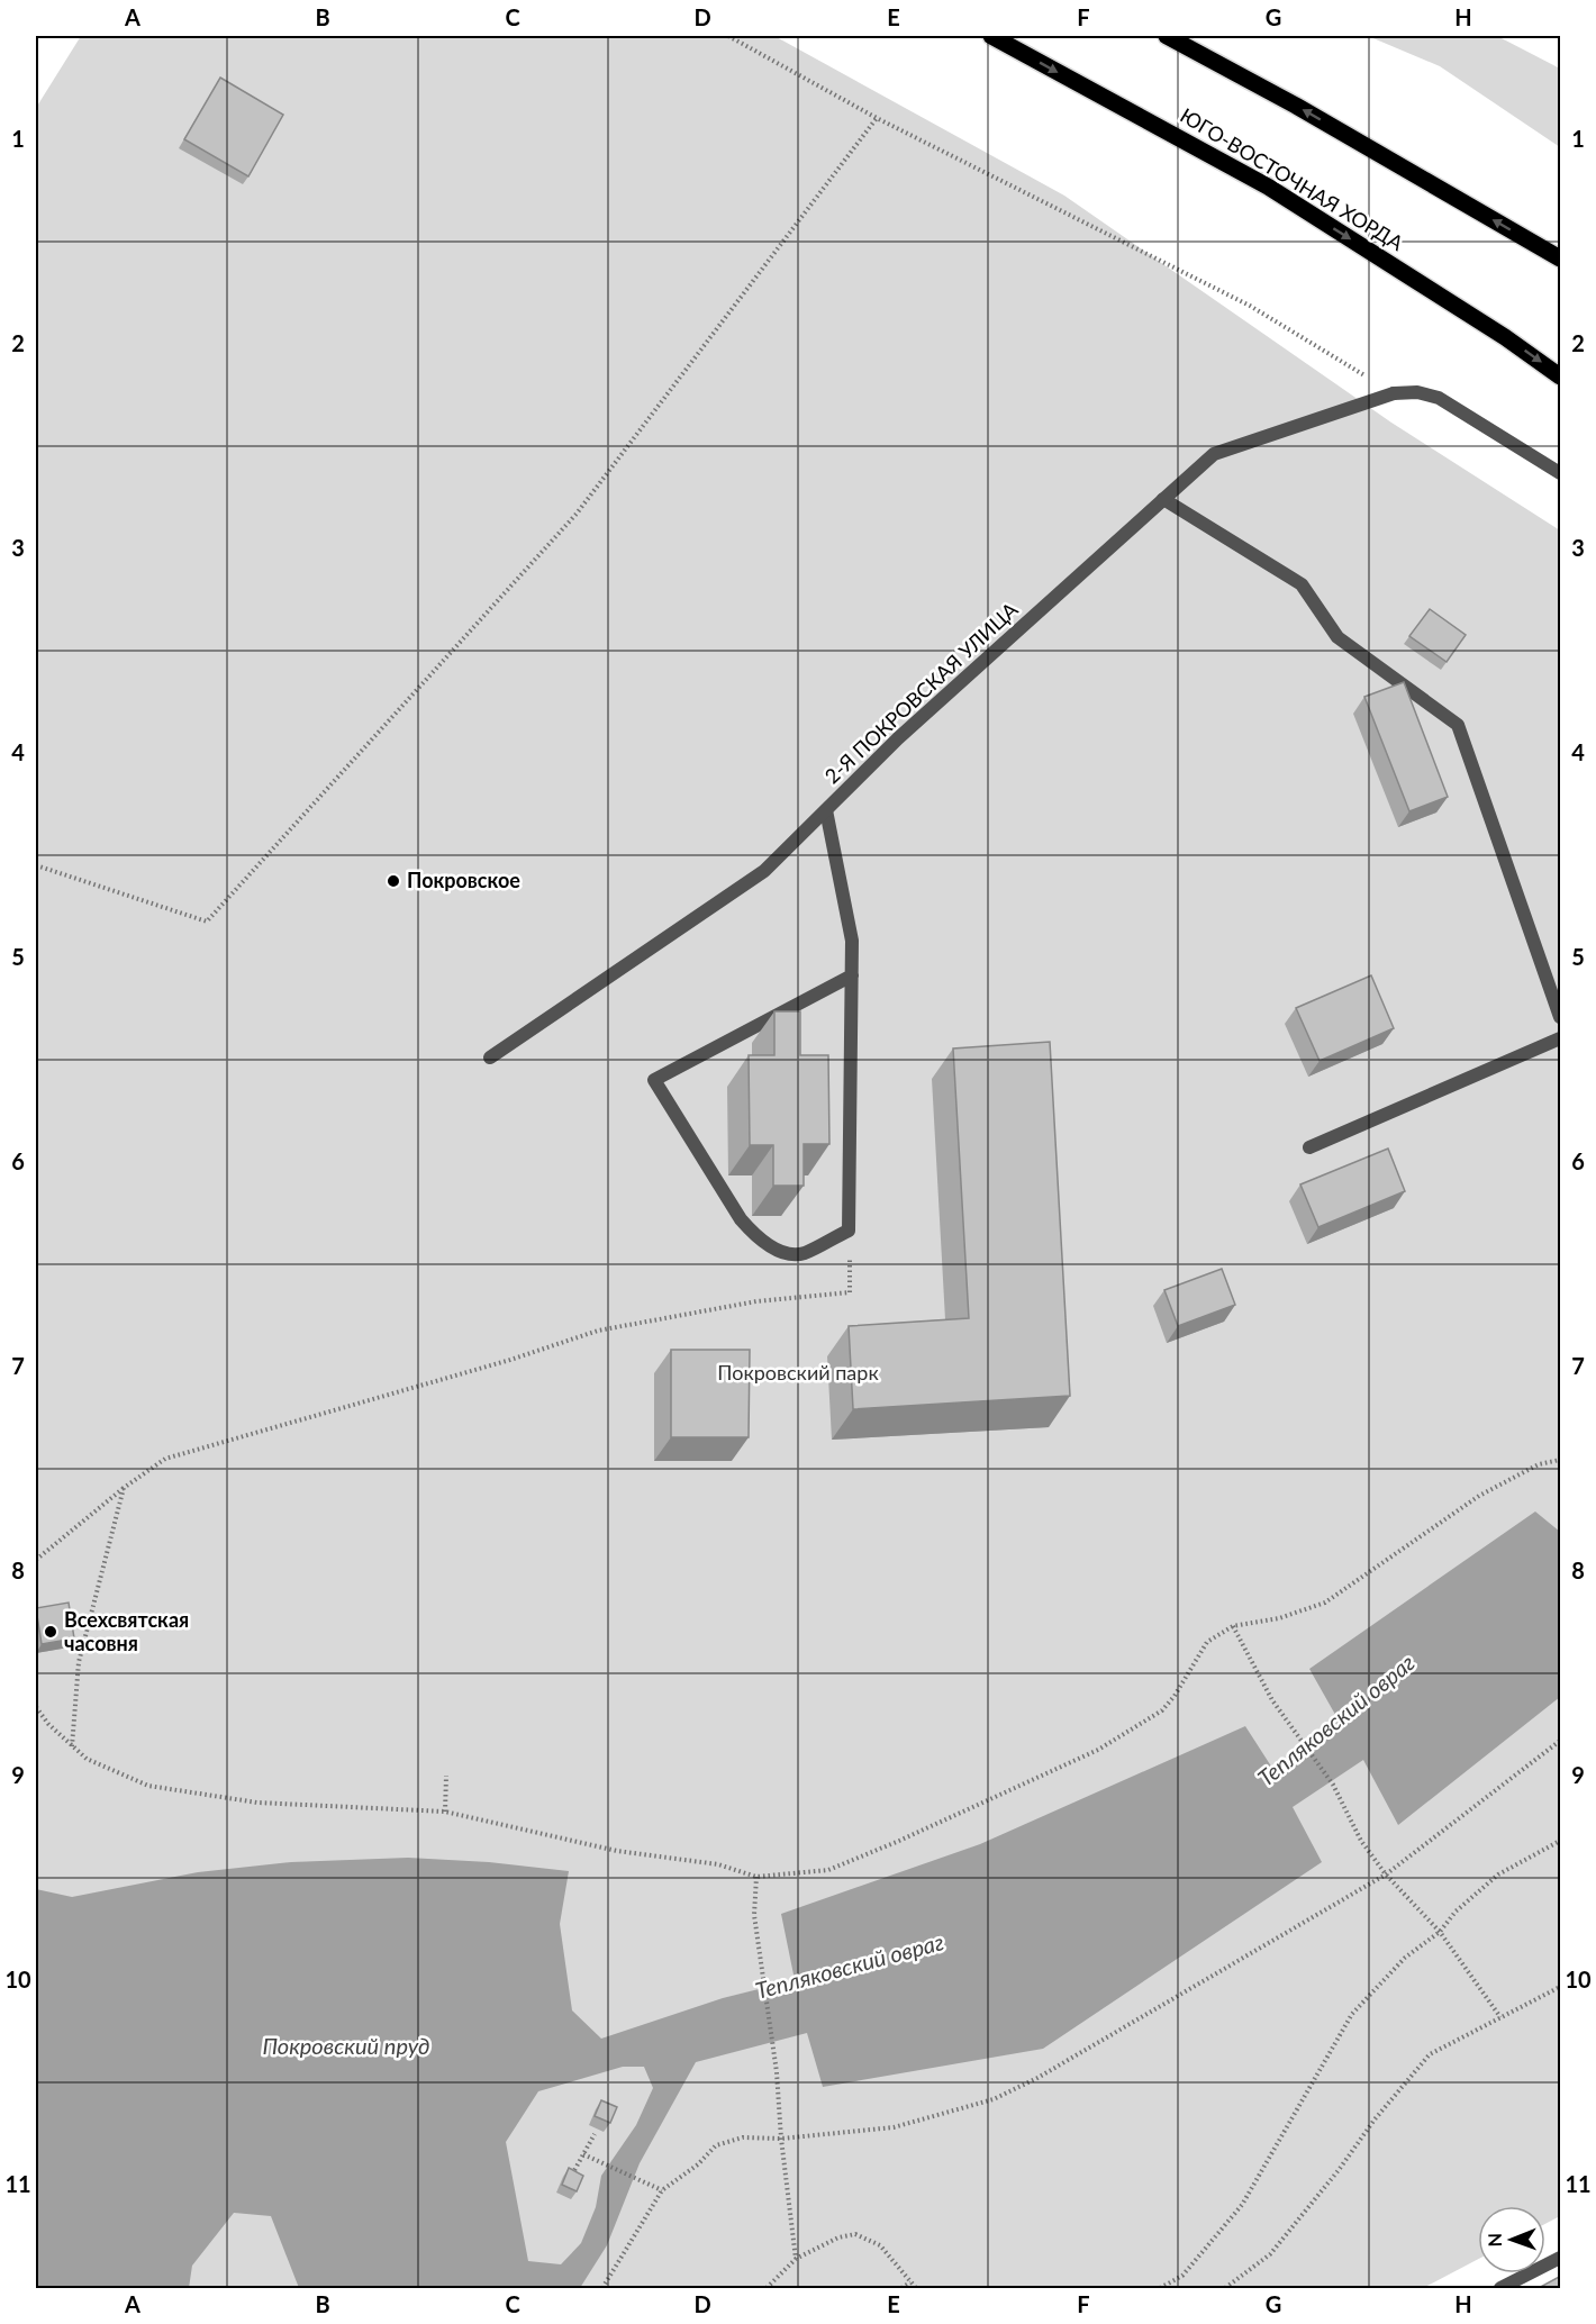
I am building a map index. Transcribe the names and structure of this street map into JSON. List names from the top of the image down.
{
  "streets": {
    "main road": ["ЮГО-ВОСТОЧНАЯ ХОРДА"],
    "street": ["2-Я ПОКРОВСКАЯ УЛИЦА"]
  },
  "water": ["Тепляковский овраг", "Покровский пруд"],
  "parks": ["Покровский парк"],
  "places": ["Покровское", "Всехсвятская часовня"],
  "north": "left",
  "grid": {
    "columns": [
      "A",
      "B",
      "C",
      "D",
      "E",
      "F",
      "G",
      "H"
    ],
    "rows": [
      "1",
      "2",
      "3",
      "4",
      "5",
      "6",
      "7",
      "8",
      "9",
      "10",
      "11"
    ]
  }
}
